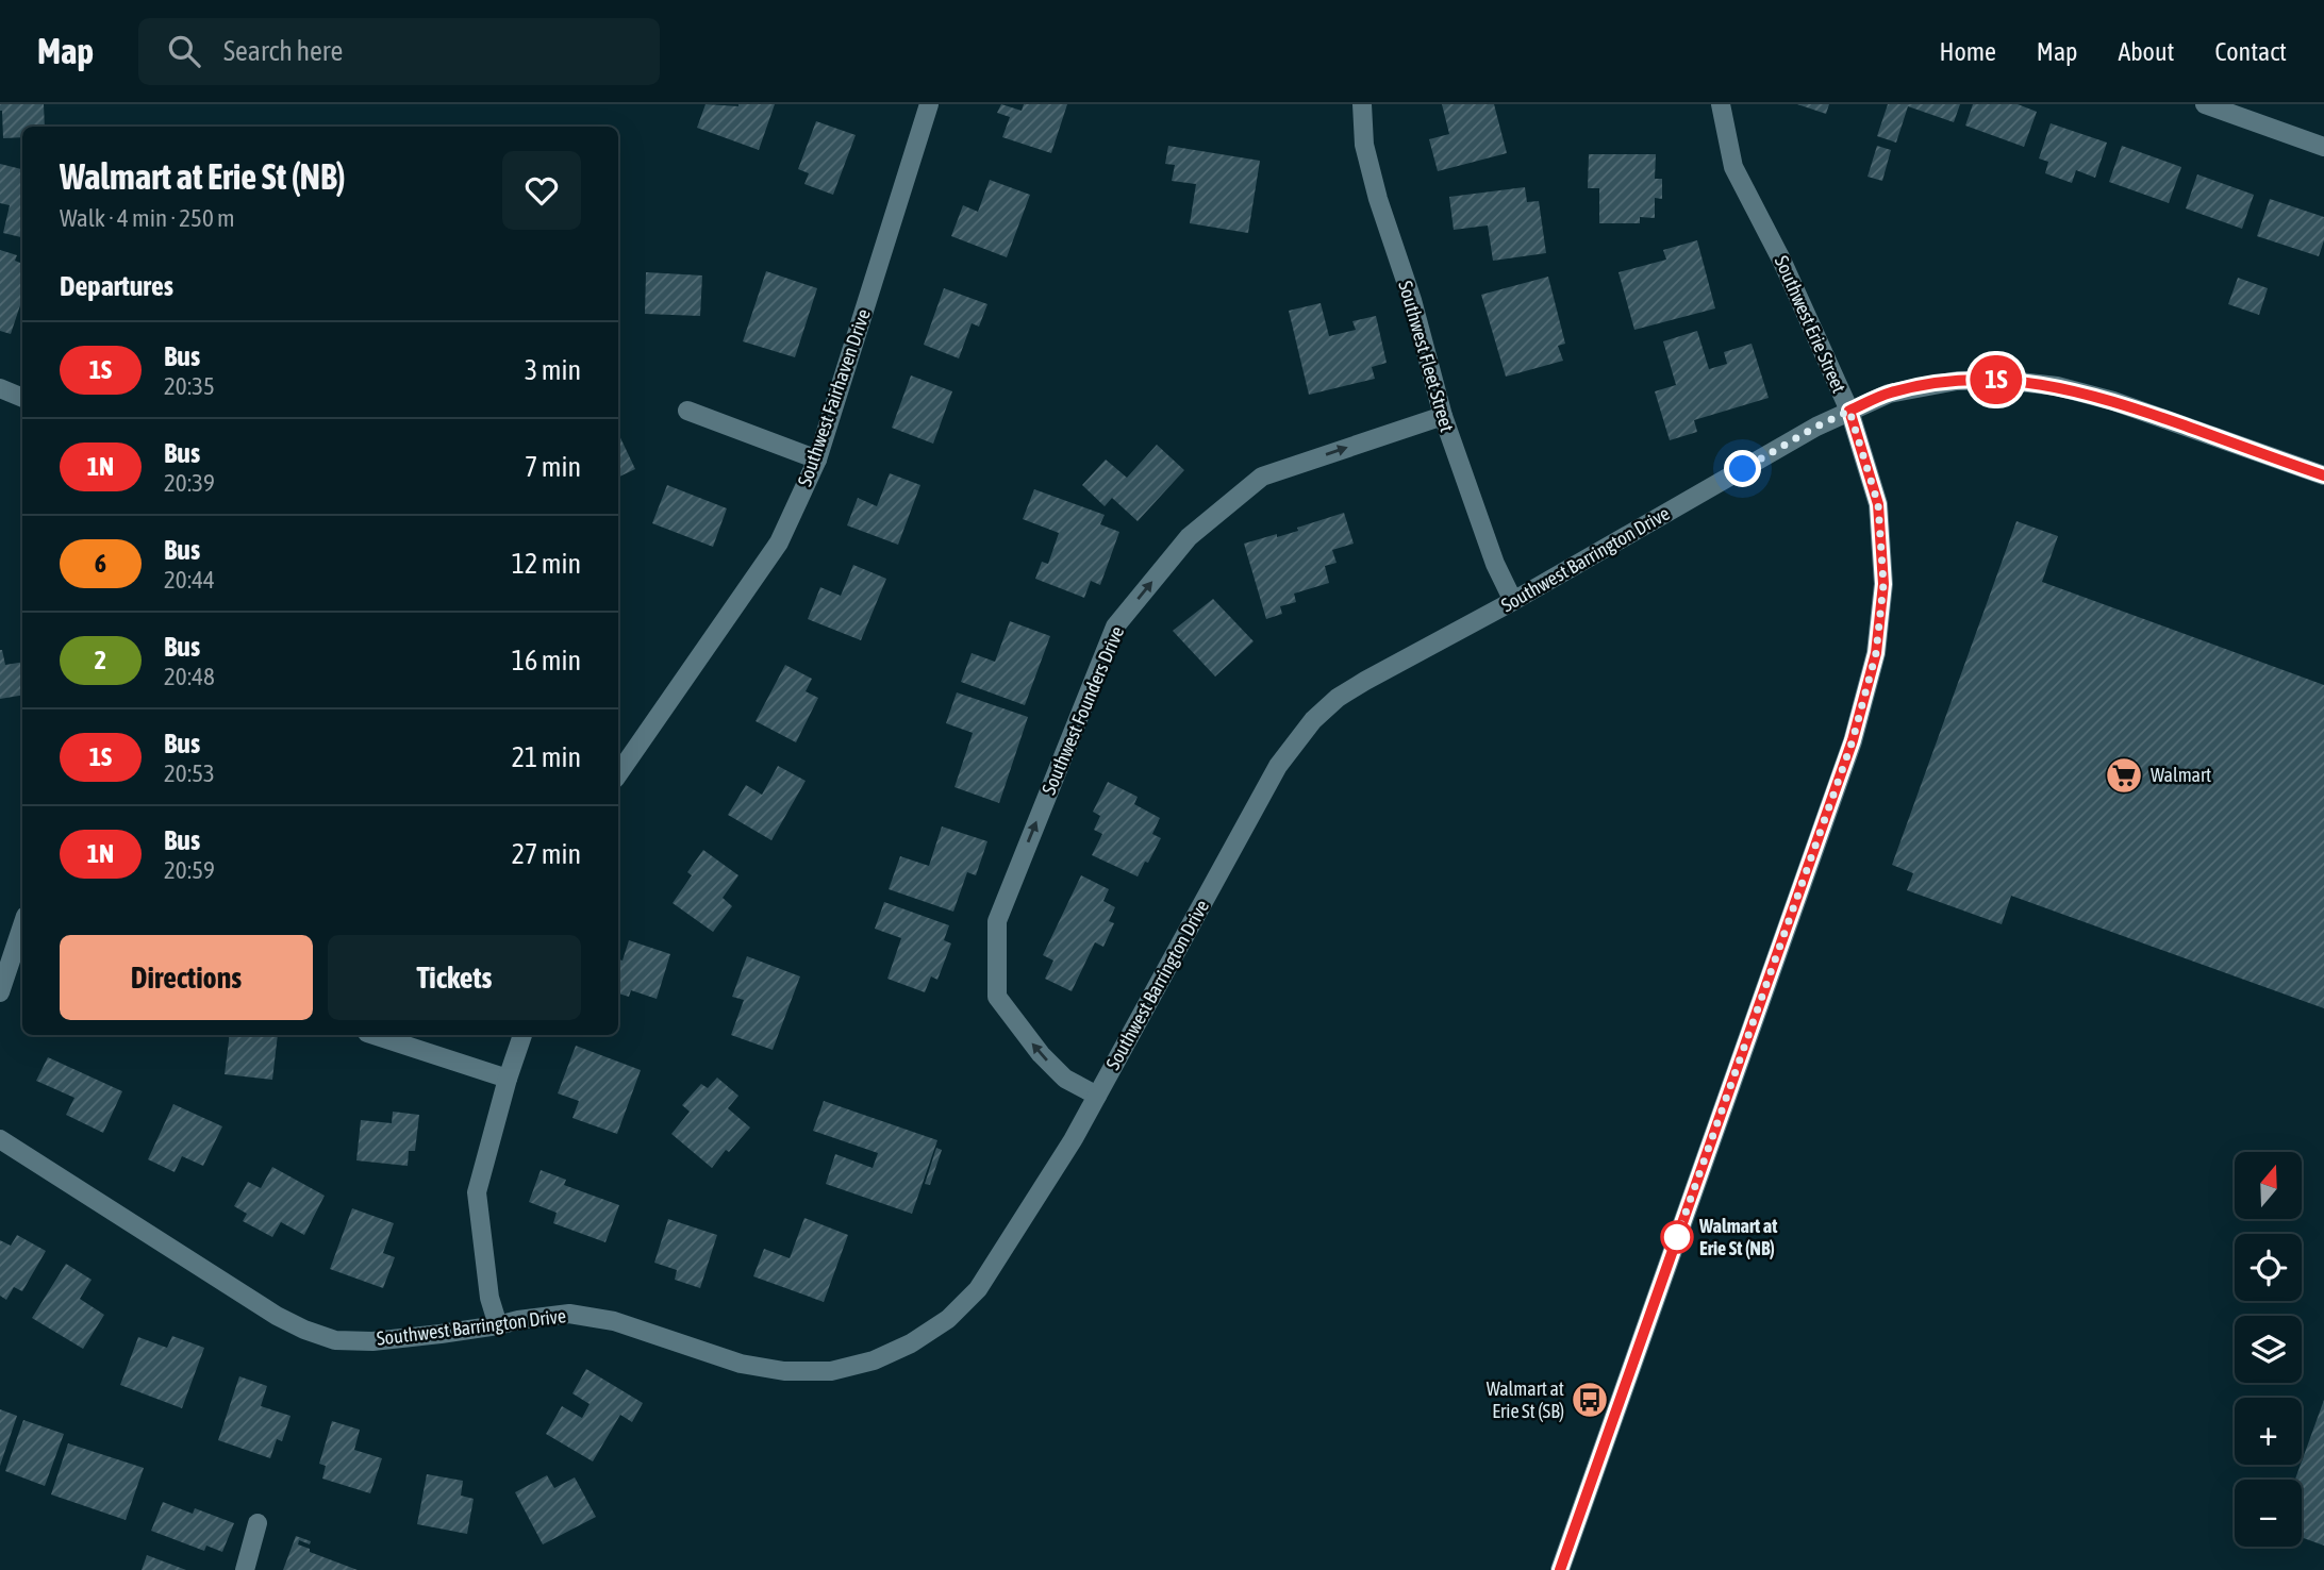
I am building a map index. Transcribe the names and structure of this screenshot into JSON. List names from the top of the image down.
{
  "streets": {
    "street": [
      "Southwest Erie Street",
      "Southwest Fleet Street",
      "Southwest Fairhaven Drive",
      "Southwest Barrington Drive",
      "Southwest Founders Drive"
    ]
  },
  "crossings": [
    ["Southwest Erie Street", "Southwest Barrington Drive"],
    ["Southwest Fleet Street", "Southwest Barrington Drive"],
    ["Southwest Fleet Street", "Southwest Founders Drive"],
    ["Southwest Barrington Drive", "Southwest Founders Drive"]
  ],
  "one_way": ["Southwest Founders Drive"],
  "places": {
    "supermarket": ["Walmart"],
    "other": ["Walmart at Erie St (NB)"],
    "bus stop": ["Walmart at Erie St (SB)"]
  },
  "lines": ["bus line 1S"],
  "north": "top",
  "page": {
    "header": "Map",
    "search": "Search here",
    "nav": [
      "Home",
      "Map",
      "About",
      "Contact"
    ],
    "on_map": "1S",
    "heading": [
      ["Walmart at Erie St (NB)", "Walk · 4 min · 250 m"],
      "Departures"
    ],
    "list": [
      {
        "mark": "1S",
        "name": "Bus",
        "note": "20:35",
        "value": "3 min"
      },
      {
        "mark": "1N",
        "name": "Bus",
        "note": "20:39",
        "value": "7 min"
      },
      {
        "mark": "6",
        "name": "Bus",
        "note": "20:44",
        "value": "12 min"
      },
      {
        "mark": "2",
        "name": "Bus",
        "note": "20:48",
        "value": "16 min"
      },
      {
        "mark": "1S",
        "name": "Bus",
        "note": "20:53",
        "value": "21 min"
      },
      {
        "mark": "1N",
        "name": "Bus",
        "note": "20:59",
        "value": "27 min"
      }
    ],
    "buttons": ["Directions", "Tickets"],
    "map_buttons": ["+", "−"]
  }
}
